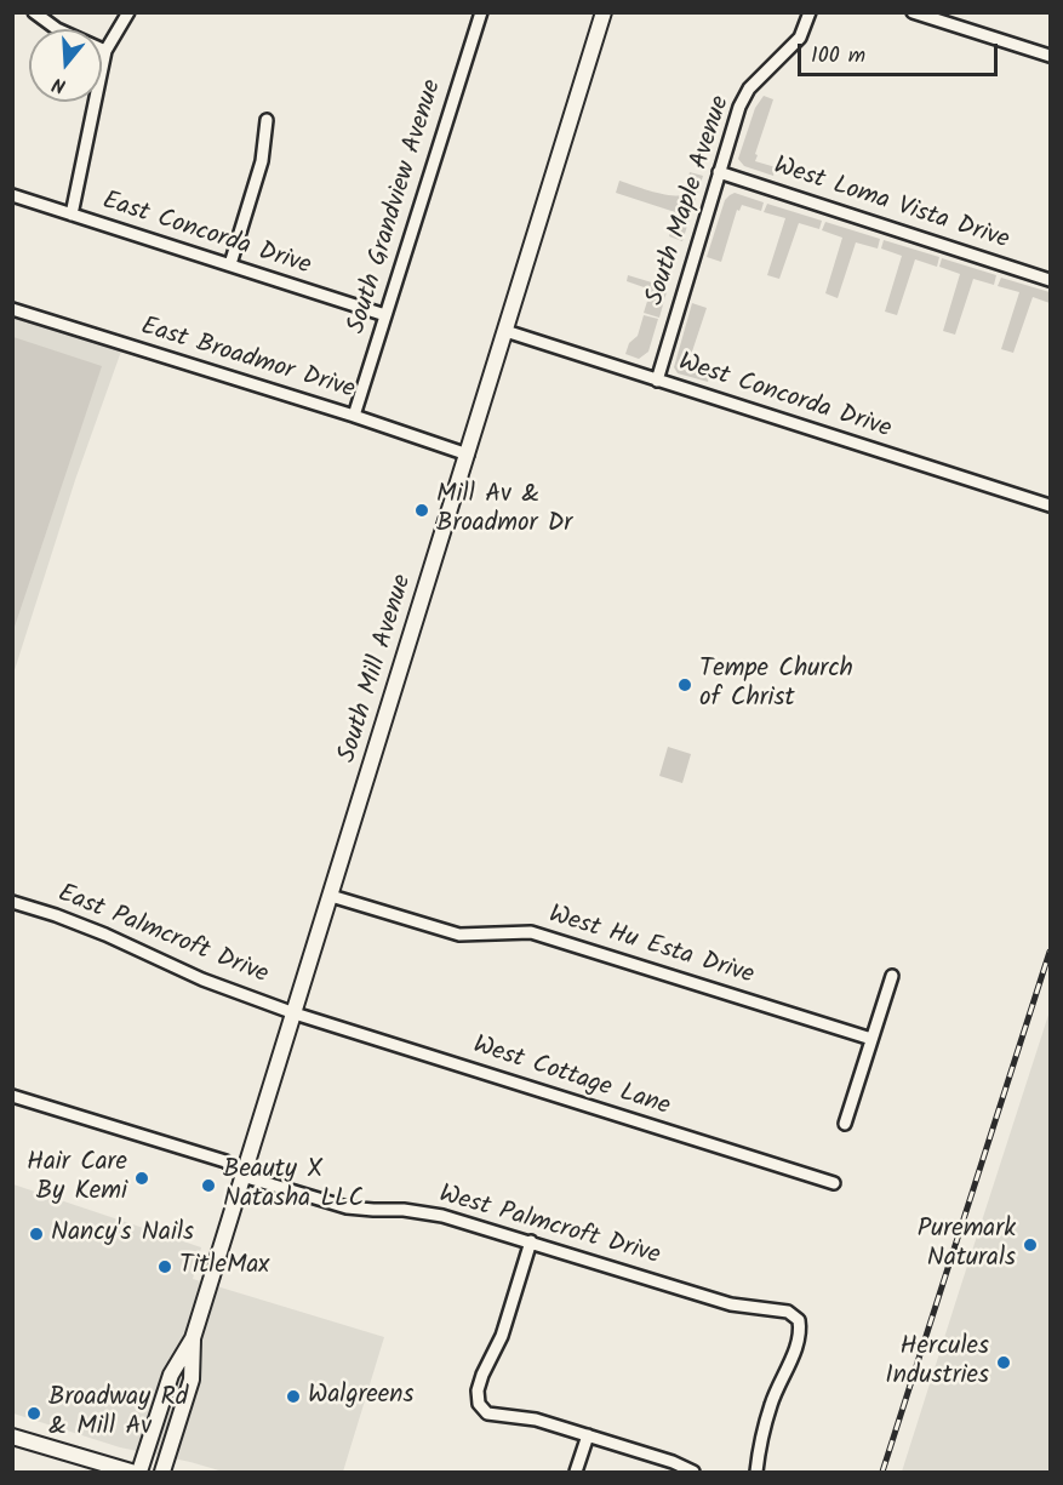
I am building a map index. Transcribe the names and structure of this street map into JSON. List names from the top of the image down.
{
  "streets": {
    "main road": ["South Mill Avenue"],
    "street": [
      "South Maple Avenue",
      "West Loma Vista Drive",
      "South Grandview Avenue",
      "East Concorda Drive",
      "East Broadmor Drive",
      "West Concorda Drive",
      "East Palmcroft Drive",
      "West Hu Esta Drive",
      "West Cottage Lane",
      "West Palmcroft Drive"
    ]
  },
  "crossings": [
    ["South Maple Avenue", "West Loma Vista Drive"],
    ["South Maple Avenue", "West Concorda Drive"],
    ["South Grandview Avenue", "East Concorda Drive"],
    ["South Grandview Avenue", "East Broadmor Drive"],
    ["East Broadmor Drive", "South Mill Avenue"],
    ["West Concorda Drive", "South Mill Avenue"],
    ["South Mill Avenue", "East Palmcroft Drive"],
    ["South Mill Avenue", "West Hu Esta Drive"],
    ["South Mill Avenue", "West Cottage Lane"],
    ["South Mill Avenue", "West Palmcroft Drive"],
    ["East Palmcroft Drive", "West Cottage Lane"]
  ],
  "places": [
    "Mill Av & Broadmor Dr",
    "Tempe Church of Christ",
    "Hair Care By Kemi",
    "Beauty X Natasha LLC",
    "Nancy's Nails",
    "Puremark Naturals",
    "TitleMax",
    "Hercules Industries",
    "Walgreens",
    "Broadway Rd & Mill Av"
  ],
  "scale_bar": "100 m",
  "north": "bottom"
}
